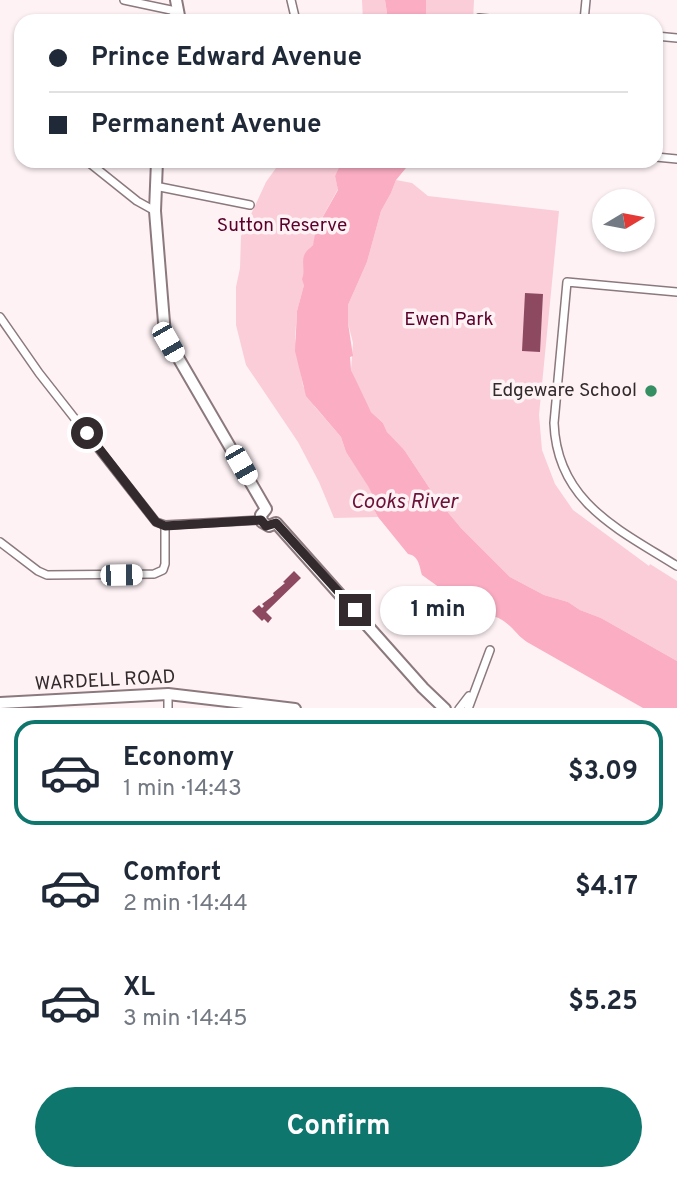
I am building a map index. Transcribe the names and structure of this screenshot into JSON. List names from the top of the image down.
{
  "streets": {
    "main road": ["WARDELL ROAD"]
  },
  "water": ["Cooks River"],
  "parks": ["Sutton Reserve", "Ewen Park"],
  "places": ["Edgeware School"],
  "north": "right",
  "page": {
    "banner": ["Prince Edward Avenue", "Permanent Avenue"],
    "bubble": "1 min",
    "list": [
      {
        "name": "Economy",
        "note": "1 min · 14:43",
        "value": "$3.09"
      },
      {
        "name": "Comfort",
        "note": "2 min · 14:44",
        "value": "$4.17"
      },
      {
        "name": "XL",
        "note": "3 min · 14:45",
        "value": "$5.25"
      }
    ],
    "buttons": "Confirm"
  }
}
